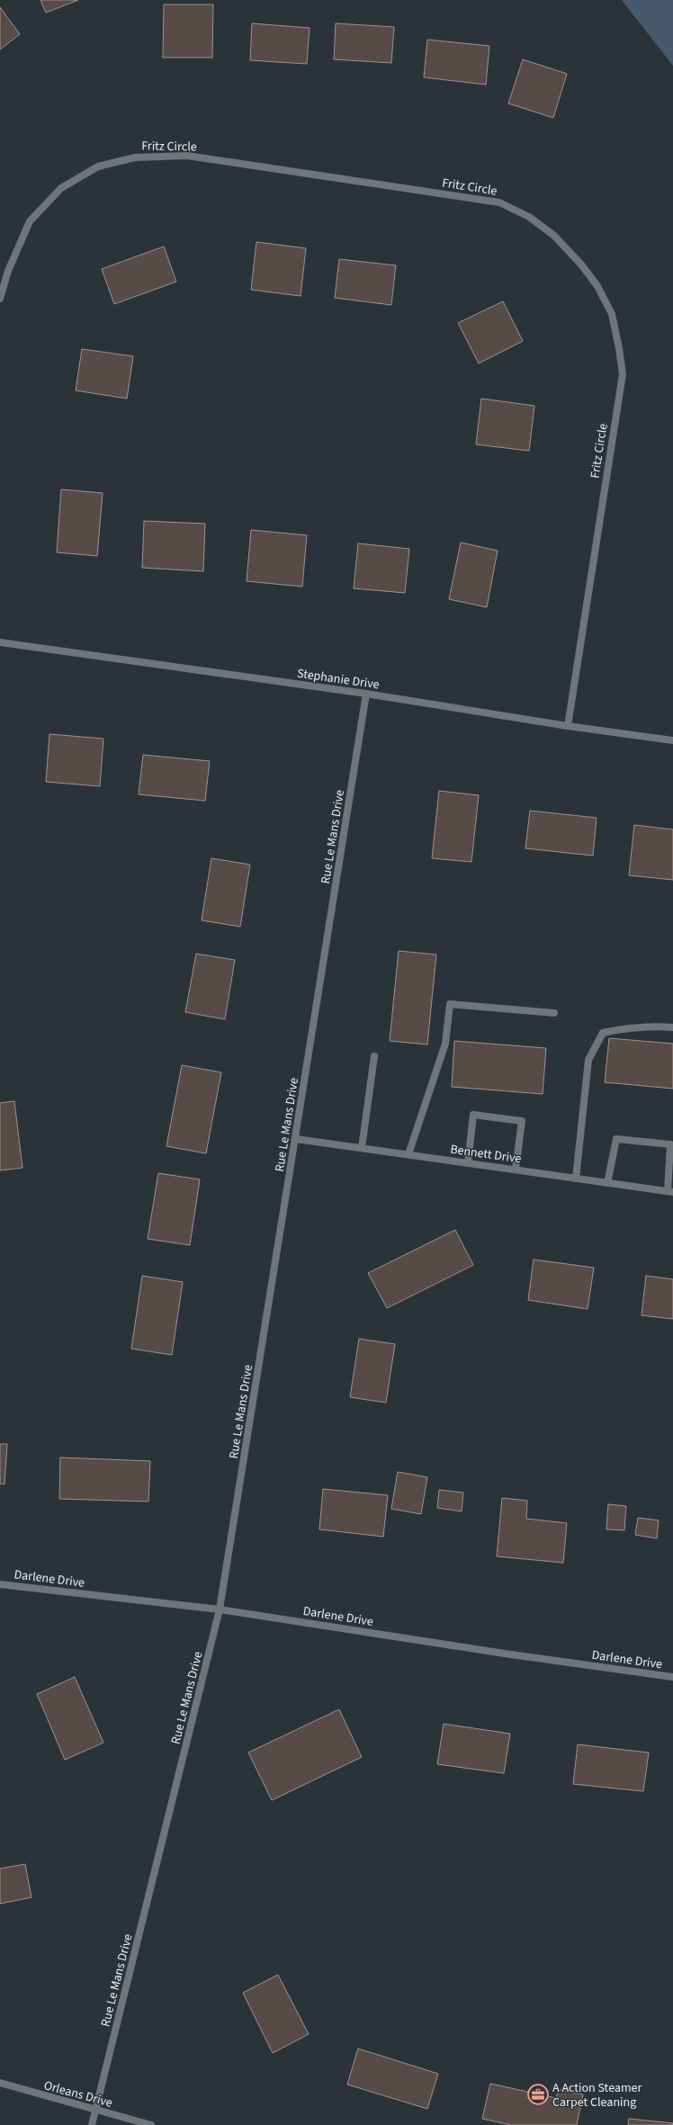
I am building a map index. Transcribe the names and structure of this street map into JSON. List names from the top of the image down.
{
  "streets": {
    "street": [
      "Fritz Circle",
      "Stephanie Drive",
      "Rue Le Mans Drive",
      "Bennett Drive",
      "Darlene Drive",
      "Orleans Drive"
    ]
  },
  "crossings": [
    ["Fritz Circle", "Stephanie Drive"],
    ["Stephanie Drive", "Rue Le Mans Drive"],
    ["Rue Le Mans Drive", "Bennett Drive"],
    ["Rue Le Mans Drive", "Darlene Drive"],
    ["Rue Le Mans Drive", "Orleans Drive"]
  ],
  "places": {
    "office": ["A Action Steamer Carpet Cleaning"]
  }
}
